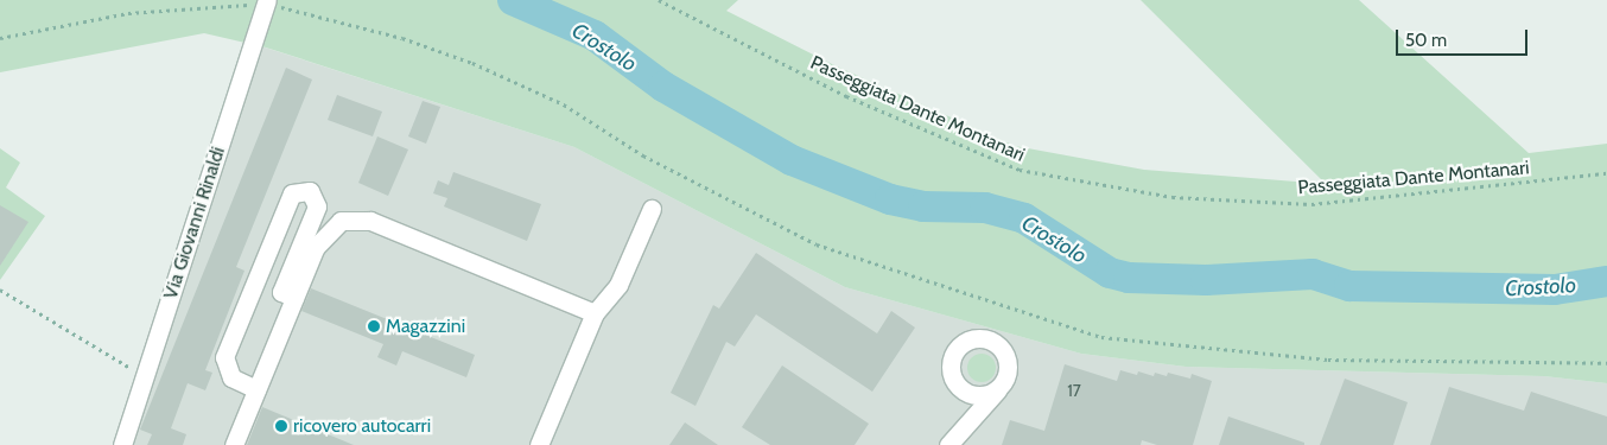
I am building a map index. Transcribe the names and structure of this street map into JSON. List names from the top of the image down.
{
  "streets": {
    "street": ["Via Giovanni Rinaldi"],
    "path": ["Passeggiata Dante Montanari"]
  },
  "water": ["Crostolo"],
  "places": ["Magazzini", "ricovero autocarri"],
  "house_numbers": ["17"],
  "scale_bar": "50 m"
}
